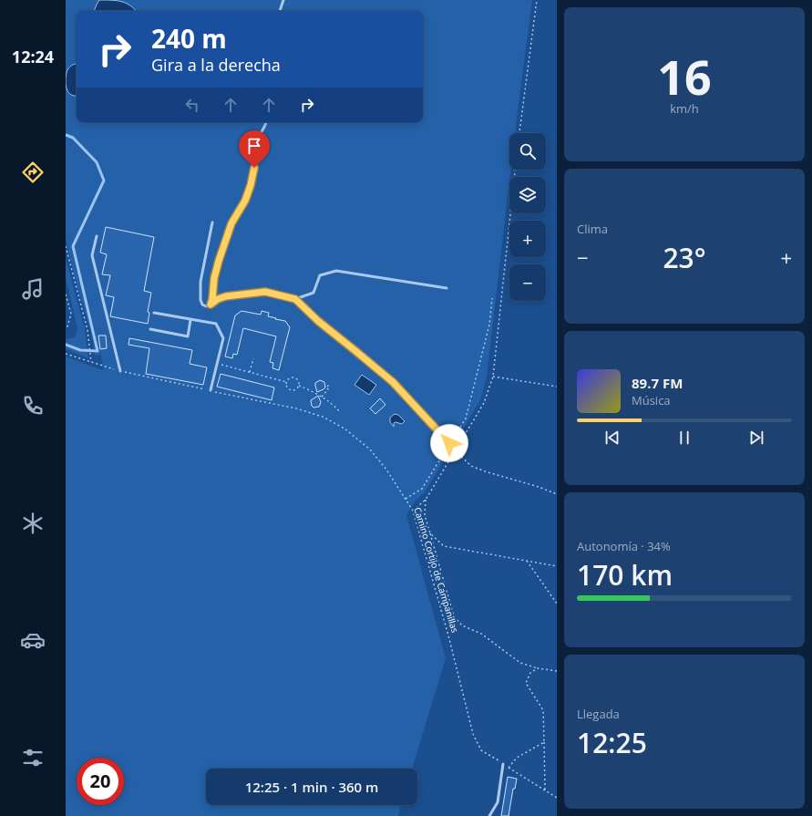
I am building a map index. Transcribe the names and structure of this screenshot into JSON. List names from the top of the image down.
{
  "streets": {
    "path": ["Camino Cortijo de Campanillas"]
  },
  "page": {
    "tabs": "12:24",
    "tile": [
      ["16", "km/h"],
      "Clima",
      ["Autonomía · 34%", "170 km"],
      ["Llegada", "12:25"]
    ],
    "turn": ["240 m", "Gira a la derecha"],
    "map_buttons": ["+", "−"],
    "heat": ["−", "23°", "+"],
    "song": ["89.7 FM", "Música"],
    "limit": "20",
    "trip": "12:25 · 1 min · 360 m"
  }
}
